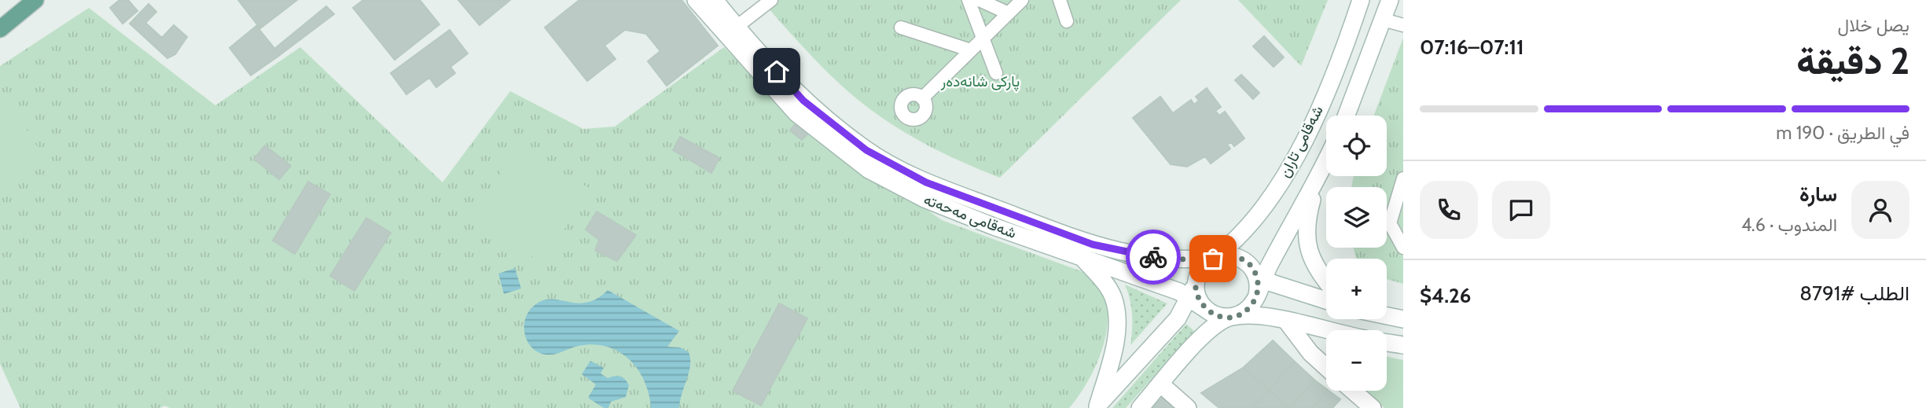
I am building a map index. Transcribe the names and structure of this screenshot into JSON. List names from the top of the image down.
{
  "streets": {
    "main road": ["شەقامی تاران", "شەقامی مەحەتە"]
  },
  "crossings": [
    ["شەقامی تاران", "شەقامی مەحەتە"]
  ],
  "parks": ["پارکی شانەدەر"],
  "page": {
    "heading": ["2 دقيقة", "يصل خلال", "07:11–07:16"],
    "panel": [
      "سارة",
      "المندوب · 4.6",
      "الطلب #8791",
      "$4.26"
    ],
    "bar": "في الطريق · 190 m",
    "map_buttons": ["+", "−"]
  }
}
